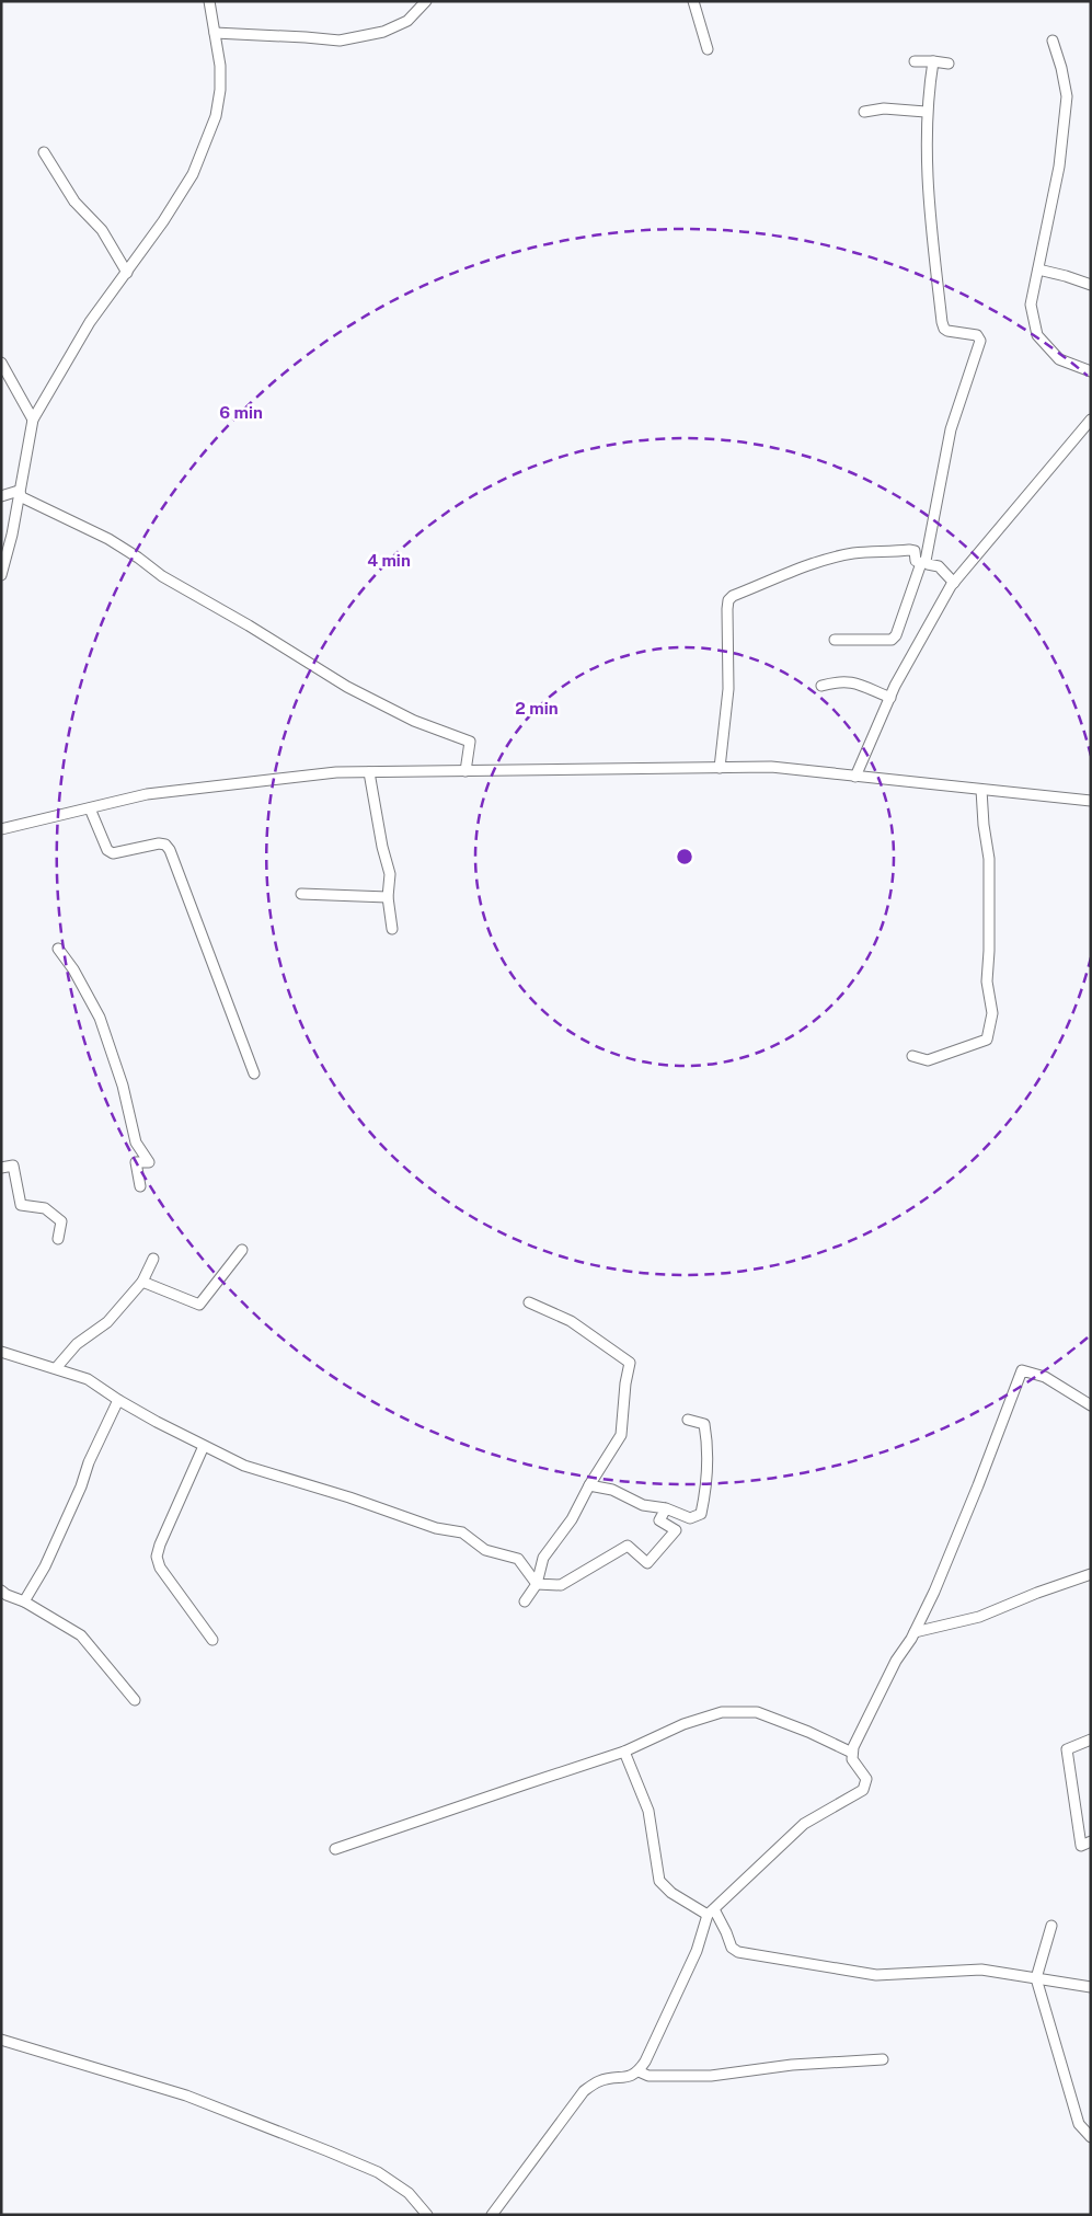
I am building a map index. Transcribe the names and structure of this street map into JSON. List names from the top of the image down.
{
  "rings": ["6 min", "4 min", "2 min"]
}
